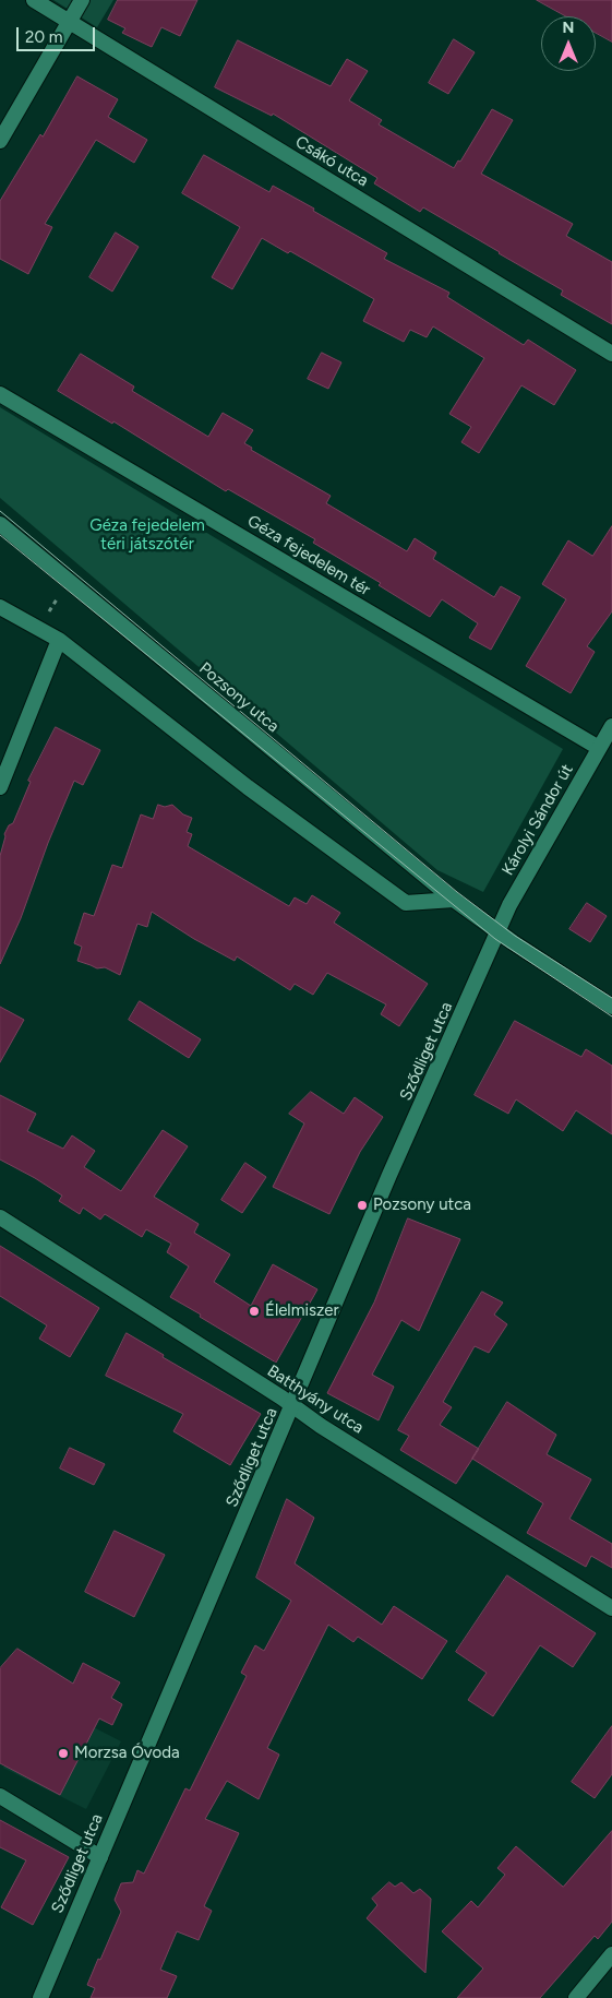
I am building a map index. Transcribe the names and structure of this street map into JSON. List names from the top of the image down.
{
  "streets": {
    "street": [
      "Csákó utca",
      "Géza fejedelem tér",
      "Pozsony utca",
      "Károlyi Sándor út",
      "Sződliget utca",
      "Batthyány utca"
    ]
  },
  "crossings": [
    ["Géza fejedelem tér", "Károlyi Sándor út"],
    ["Pozsony utca", "Károlyi Sándor út"],
    ["Pozsony utca", "Sződliget utca"],
    ["Károlyi Sándor út", "Sződliget utca"],
    ["Sződliget utca", "Batthyány utca"]
  ],
  "parks": ["Géza fejedelem téri játszótér"],
  "places": ["Pozsony utca", "Élelmiszer", "Morzsa Óvoda"],
  "scale_bar": "20 m",
  "north": "top"
}
